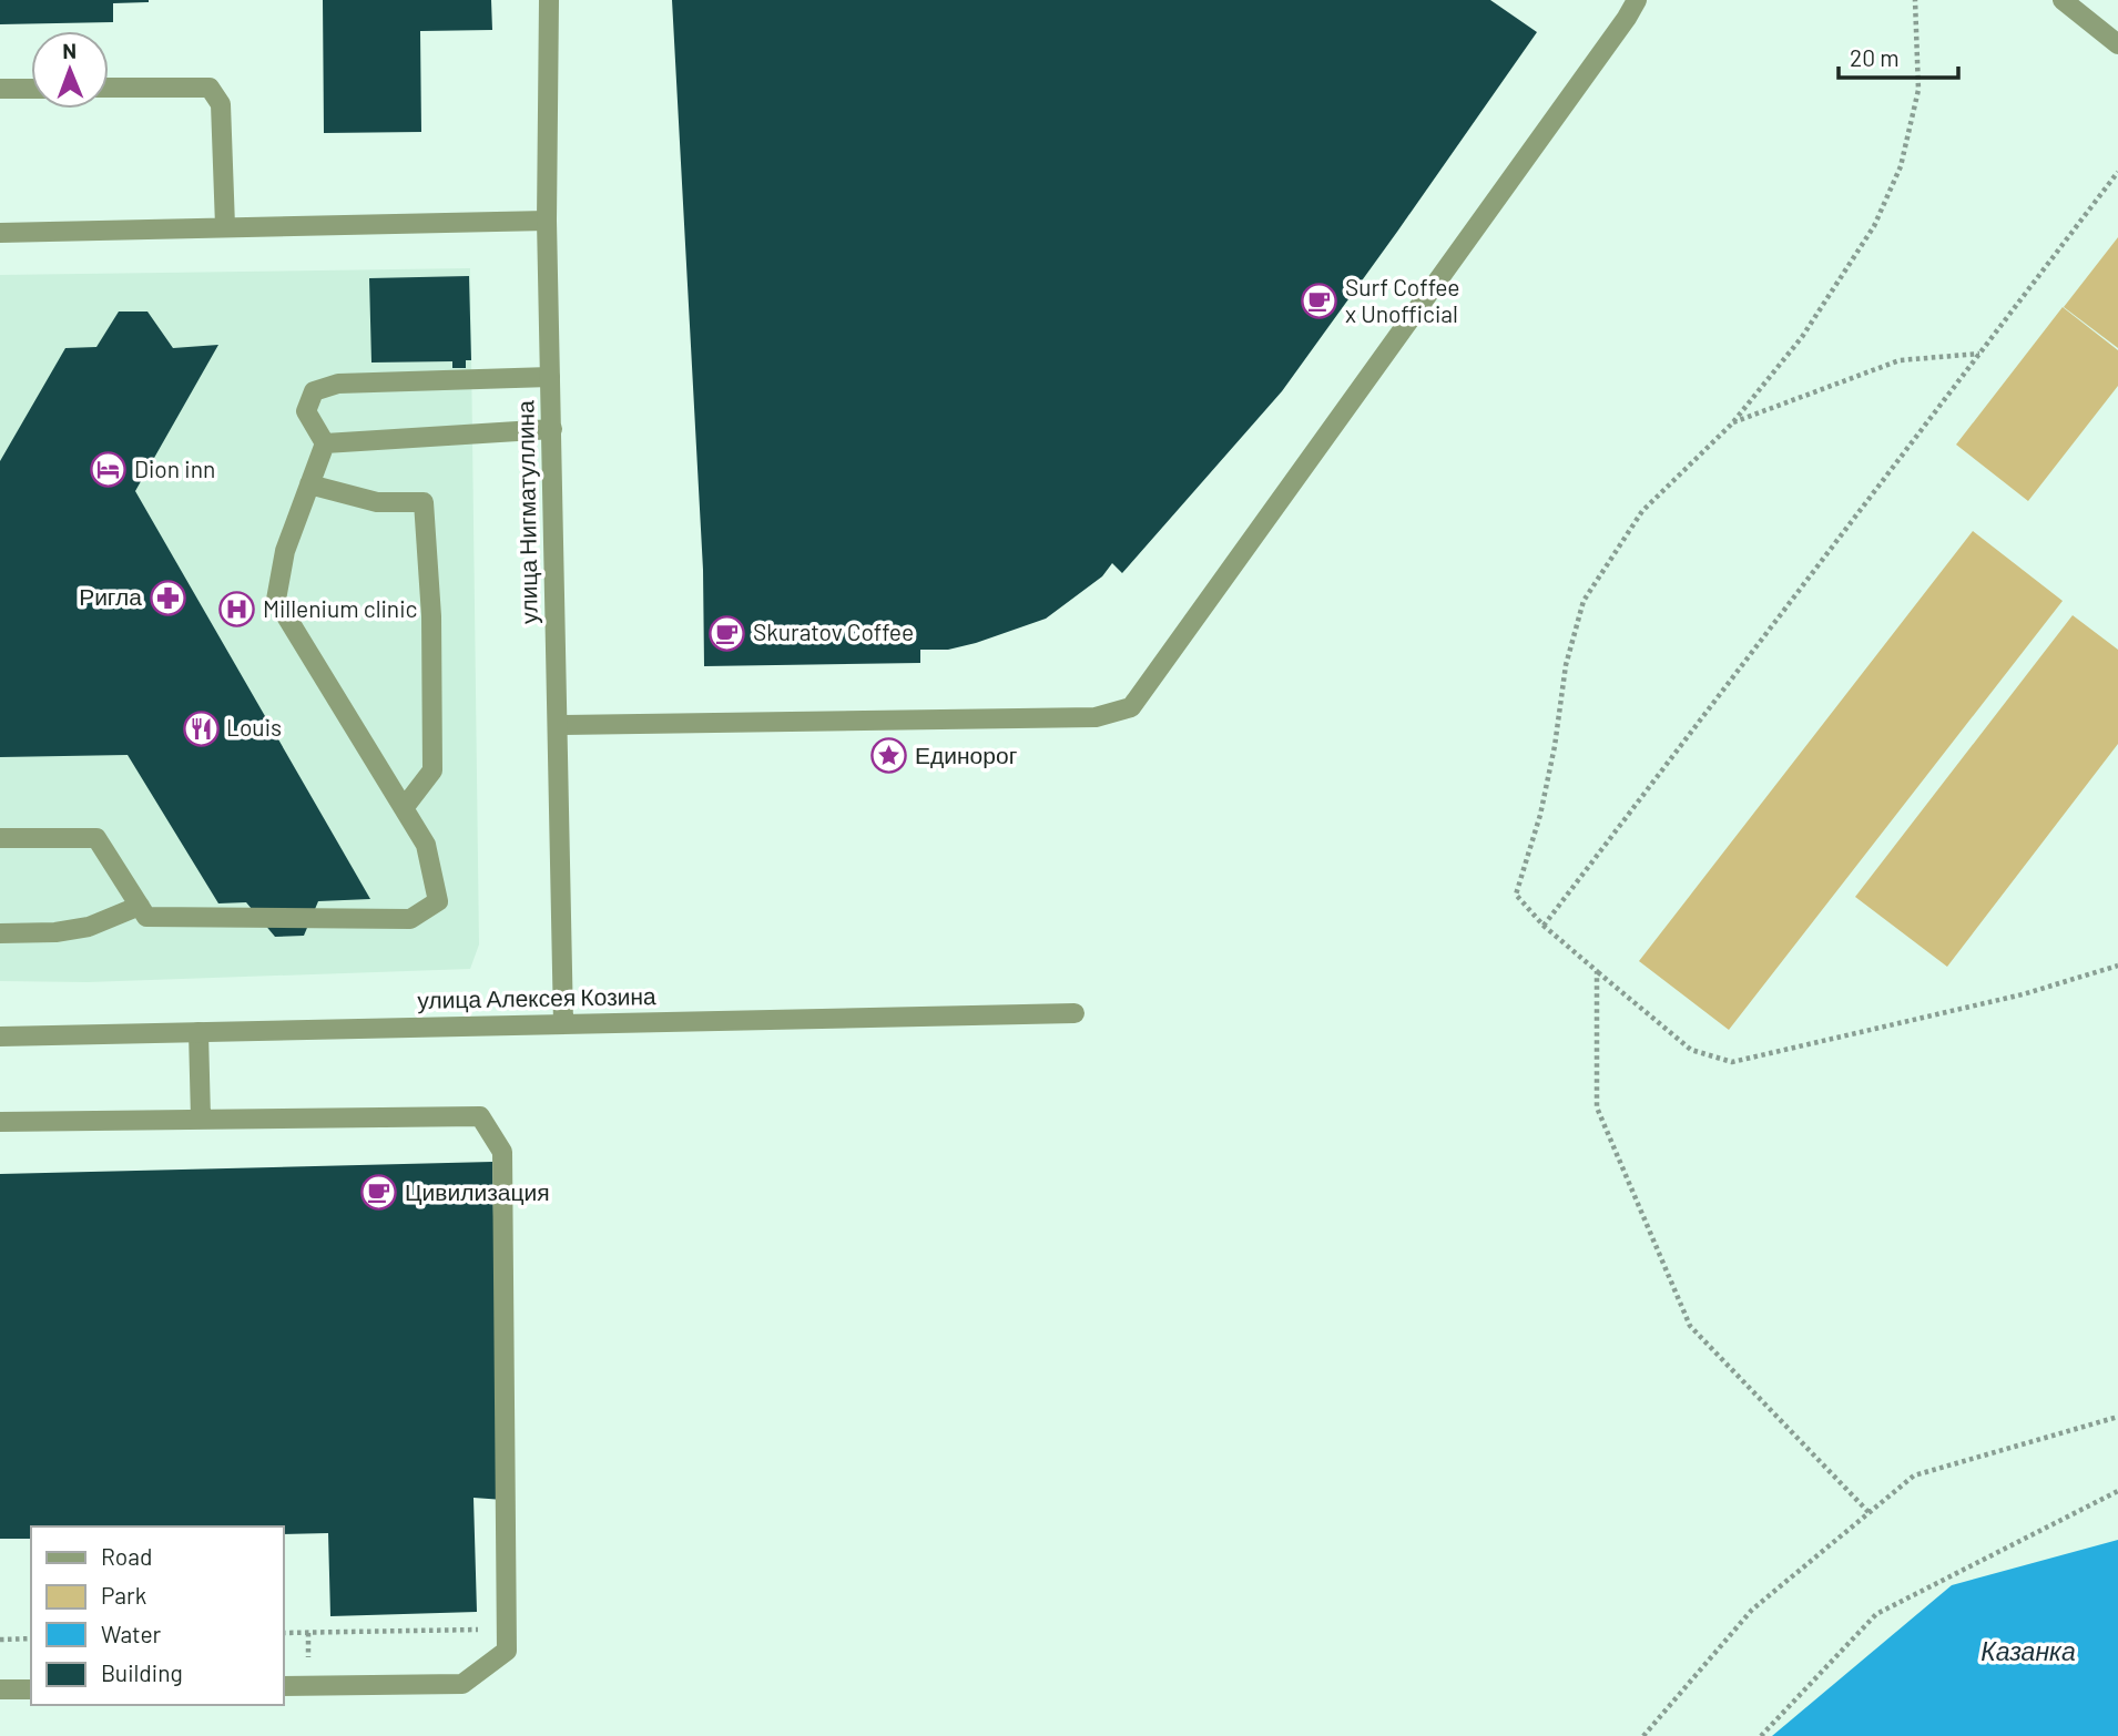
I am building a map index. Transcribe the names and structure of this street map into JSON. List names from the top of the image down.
{
  "streets": {
    "street": ["улица Нигматуллина", "улица Алексея Козина"]
  },
  "crossings": [
    ["улица Нигматуллина", "улица Алексея Козина"]
  ],
  "water": ["Казанка"],
  "places": {
    "cafe": ["Surf Coffee x Unofficial", "Skuratov Coffee", "Цивилизация"],
    "hotel": ["Dion inn"],
    "pharmacy": ["Ригла"],
    "hospital": ["Millenium clinic"],
    "restaurant": ["Louis"],
    "place": ["Единорог"]
  },
  "legend": [
    "Road",
    "Park",
    "Water",
    "Building"
  ],
  "scale_bar": "20 m",
  "north": "top"
}
